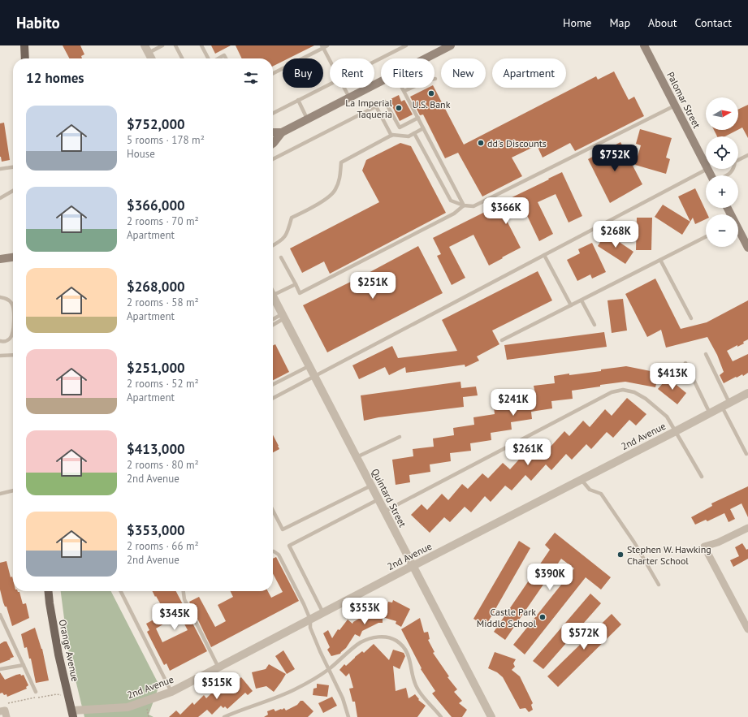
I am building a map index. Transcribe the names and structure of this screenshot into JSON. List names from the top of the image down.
{
  "streets": {
    "main road": ["Palomar Street", "Orange Avenue"],
    "street": ["2nd Avenue", "Quintard Street"]
  },
  "crossings": [
    ["2nd Avenue", "Quintard Street"],
    ["2nd Avenue", "Orange Avenue"]
  ],
  "places": [
    "U.S. Bank",
    "La Imperial Taqueria",
    "dd's Discounts",
    "Stephen W. Hawking Charter School",
    "Castle Park Middle School"
  ],
  "north": "right",
  "page": {
    "header": "Habito",
    "nav": [
      "Home",
      "Map",
      "About",
      "Contact"
    ],
    "chip": [
      "Buy",
      "Rent",
      "Filters",
      "New",
      "Apartment"
    ],
    "heading": "12 homes",
    "map_buttons": ["+", "−"],
    "list": [
      {
        "name": "$752,000",
        "note": "5 rooms · 178 m² · House"
      },
      {
        "name": "$366,000",
        "note": "2 rooms · 70 m² · Apartment"
      },
      {
        "name": "$268,000",
        "note": "2 rooms · 58 m² · Apartment"
      },
      {
        "name": "$251,000",
        "note": "2 rooms · 52 m² · Apartment"
      },
      {
        "name": "$413,000",
        "note": "2 rooms · 80 m² · 2nd Avenue"
      },
      {
        "name": "$353,000",
        "note": "2 rooms · 66 m² · 2nd Avenue"
      }
    ],
    "price": [
      "$752K",
      "$366K",
      "$268K",
      "$251K",
      "$413K",
      "$241K",
      "$261K",
      "$390K",
      "$353K",
      "$345K",
      "$572K",
      "$515K"
    ]
  }
}
